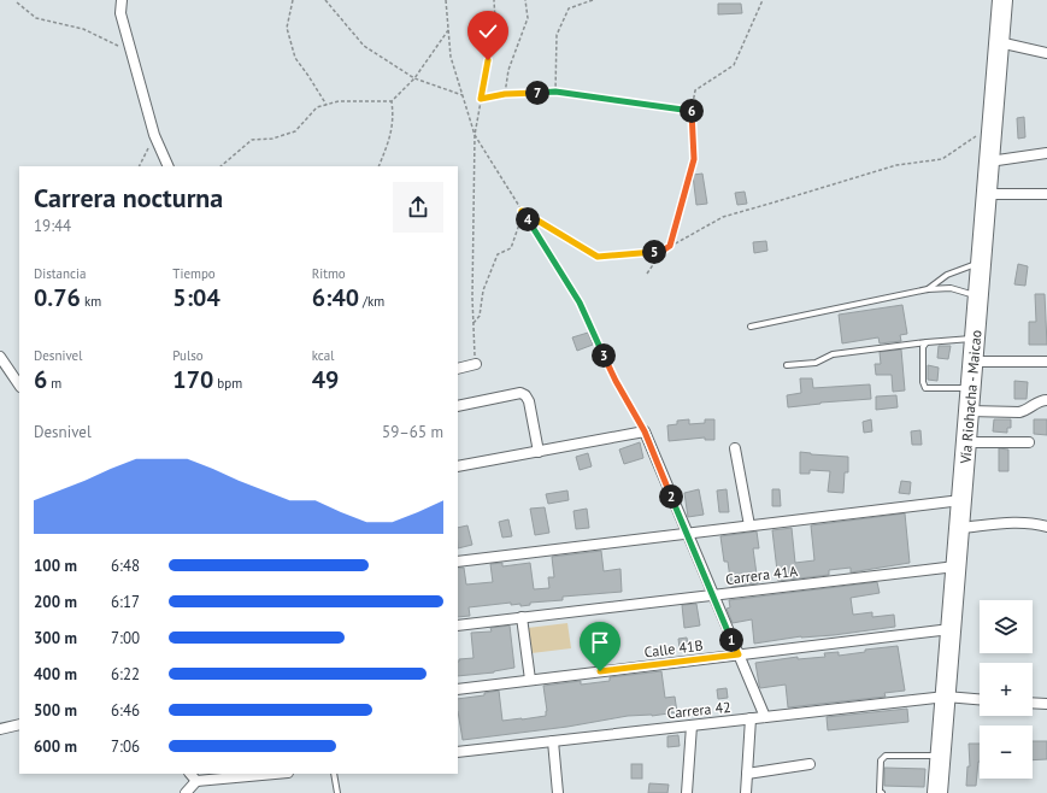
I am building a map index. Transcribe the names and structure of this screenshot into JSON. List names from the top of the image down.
{
  "streets": {
    "highway": ["Vía Riohacha - Maicao"],
    "street": ["Carrera 41A", "Calle 41B", "Carrera 42"]
  },
  "crossings": [
    ["Vía Riohacha - Maicao", "Carrera 41A"],
    ["Vía Riohacha - Maicao", "Calle 41B"],
    ["Vía Riohacha - Maicao", "Carrera 42"]
  ],
  "page": {
    "pins": [
      "7",
      "6",
      "4",
      "5",
      "3",
      "2",
      "1"
    ],
    "heading": ["Carrera nocturna", "19:44"],
    "stats": [
      ["Distancia", "0.76 km"],
      ["Tiempo", "5:04"],
      ["Ritmo", "6:40 /km"],
      ["Desnivel", "6 m"],
      ["Pulso", "170 bpm"],
      ["kcal", "49"]
    ],
    "chart": ["Desnivel", "59–65 m"],
    "list": [
      {
        "name": "100 m",
        "note": "6:48"
      },
      {
        "name": "200 m",
        "note": "6:17"
      },
      {
        "name": "300 m",
        "note": "7:00"
      },
      {
        "name": "400 m",
        "note": "6:22"
      },
      {
        "name": "500 m",
        "note": "6:46"
      },
      {
        "name": "600 m",
        "note": "7:06"
      }
    ],
    "map_buttons": ["+", "−"]
  }
}
